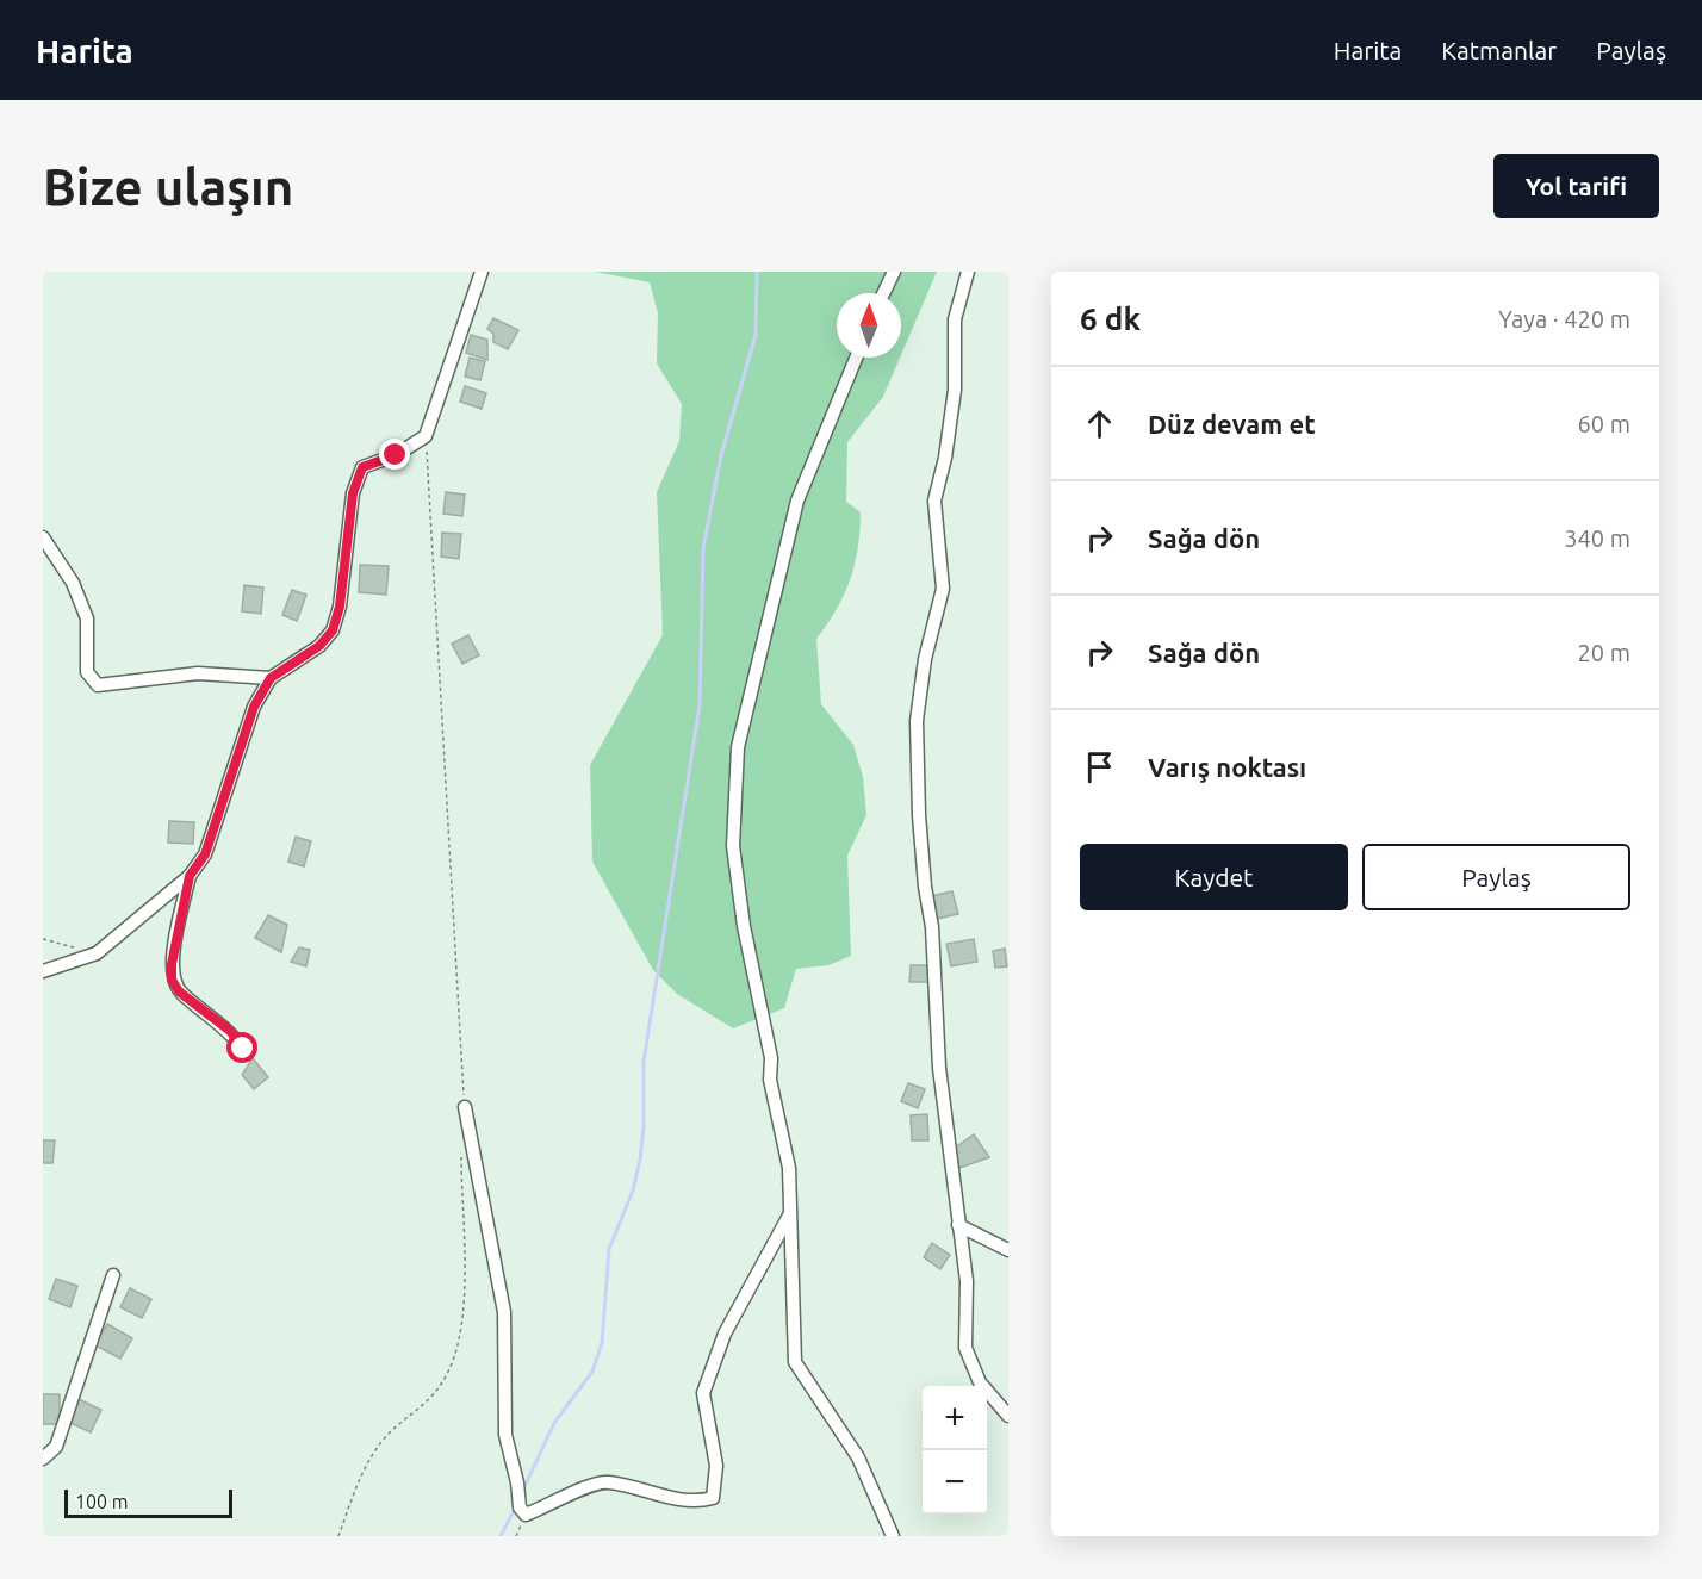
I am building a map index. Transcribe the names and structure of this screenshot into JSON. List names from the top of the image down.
{
  "scale_bar": "100 m",
  "north": "top",
  "page": {
    "header": "Harita",
    "nav": ["Harita", "Katmanlar", "Paylaş"],
    "buttons": [
      "Yol tarifi",
      ["Kaydet", "Paylaş"]
    ],
    "title": "Bize ulaşın",
    "heading": ["6 dk", "Yaya · 420 m"],
    "list": [
      ["Düz devam et", "60 m"],
      ["Sağa dön", "340 m"],
      ["Sağa dön", "20 m"],
      "Varış noktası"
    ],
    "map_buttons": ["+", "−"],
    "scale": "100 m"
  }
}
